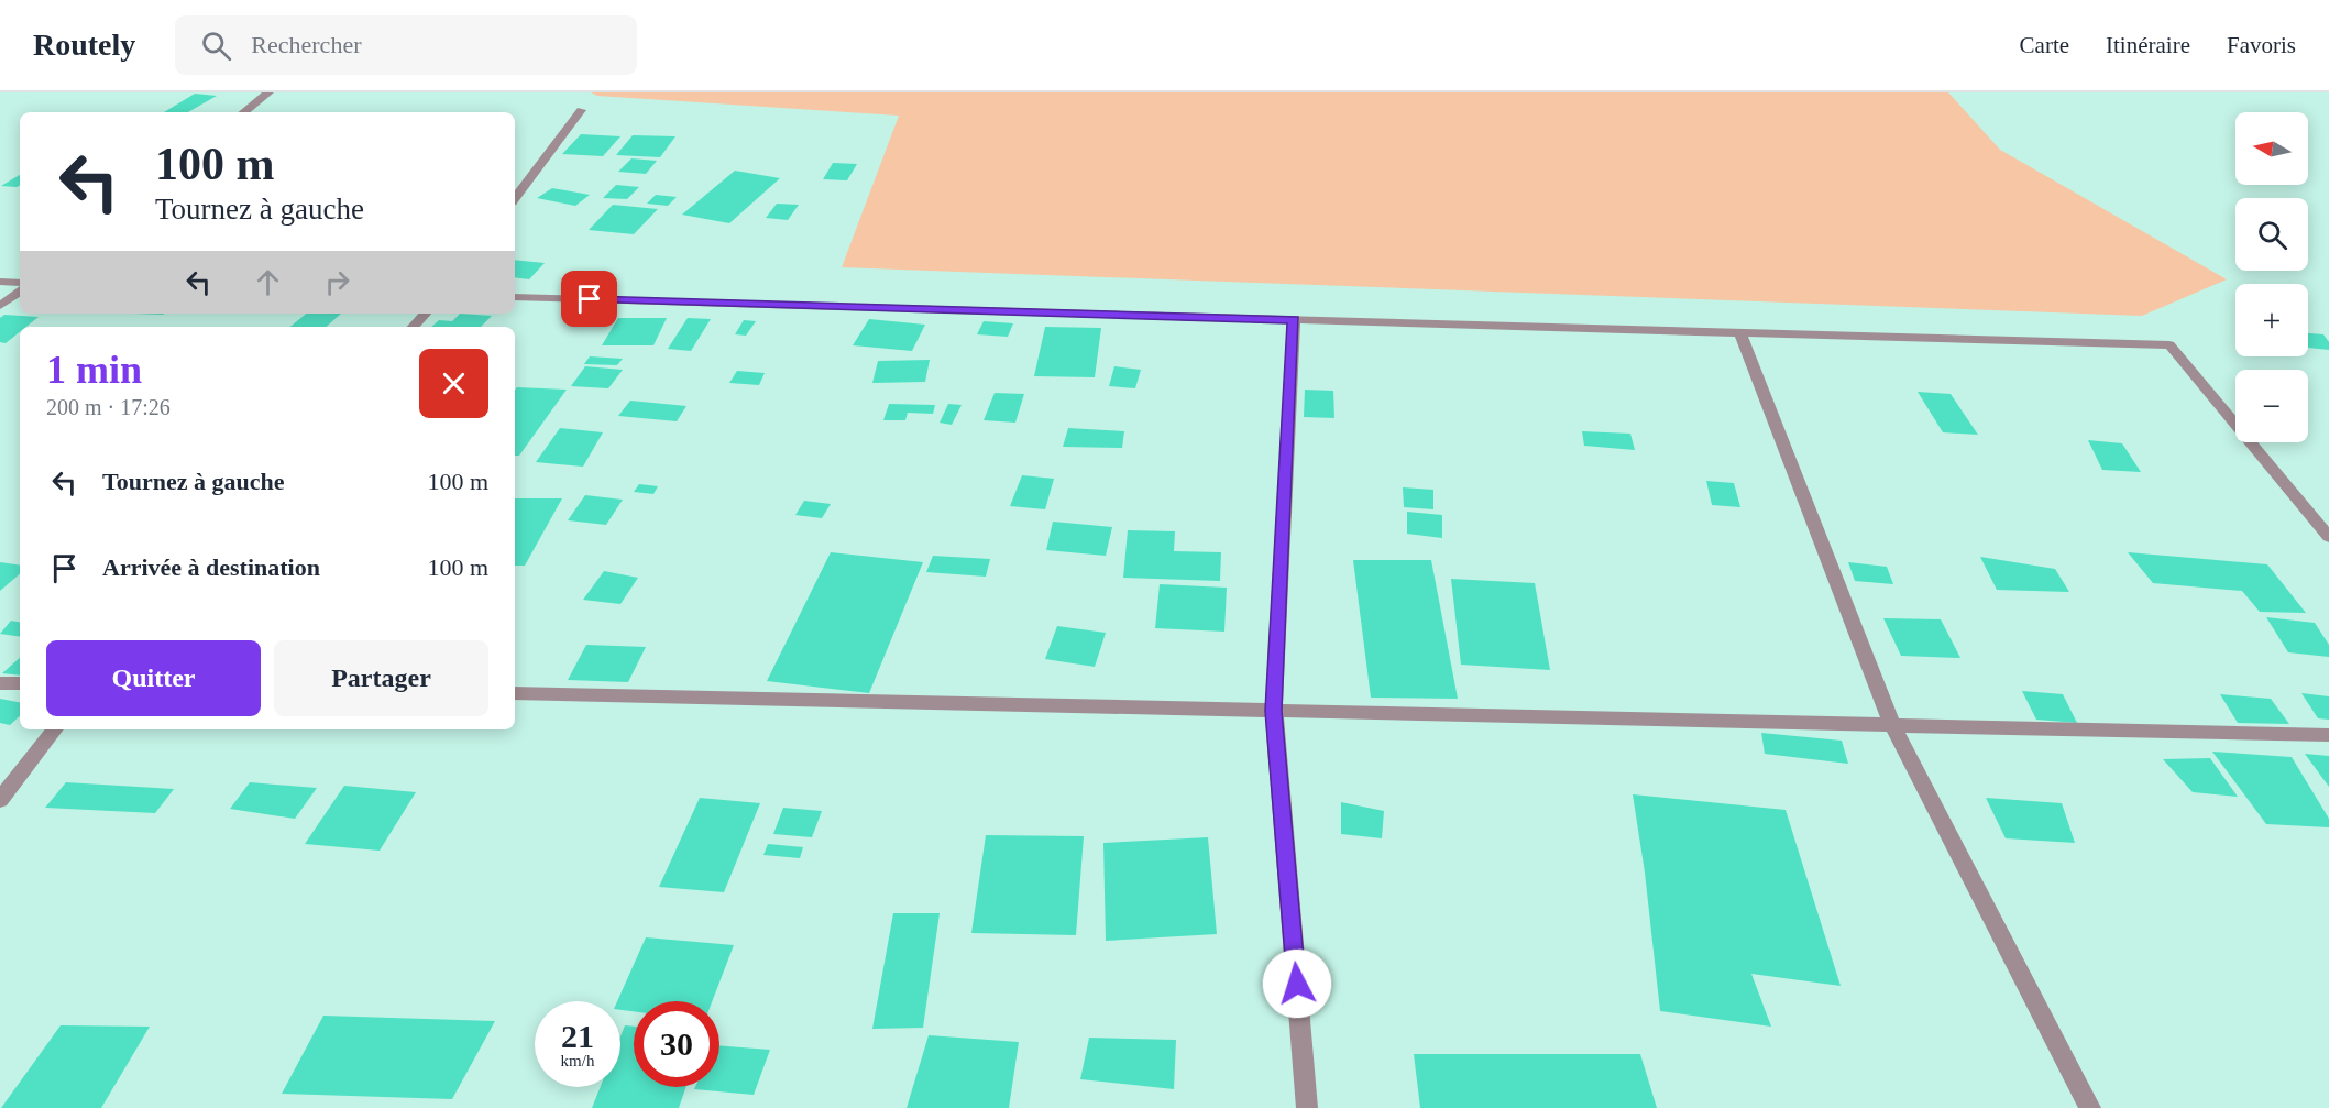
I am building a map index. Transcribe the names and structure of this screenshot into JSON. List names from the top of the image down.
{
  "north": "left",
  "page": {
    "header": "Routely",
    "search": "Rechercher",
    "nav": ["Carte", "Itinéraire", "Favoris"],
    "map_buttons": ["+", "−"],
    "turn": ["100 m", "Tournez à gauche"],
    "heading": ["1 min", "200 m · 17:26"],
    "list": [
      {
        "name": "Tournez à gauche",
        "value": "100 m"
      },
      {
        "name": "Arrivée à destination",
        "value": "100 m"
      }
    ],
    "buttons": ["Quitter", "Partager"],
    "speed": "21 km/h",
    "limit": "30"
  }
}
